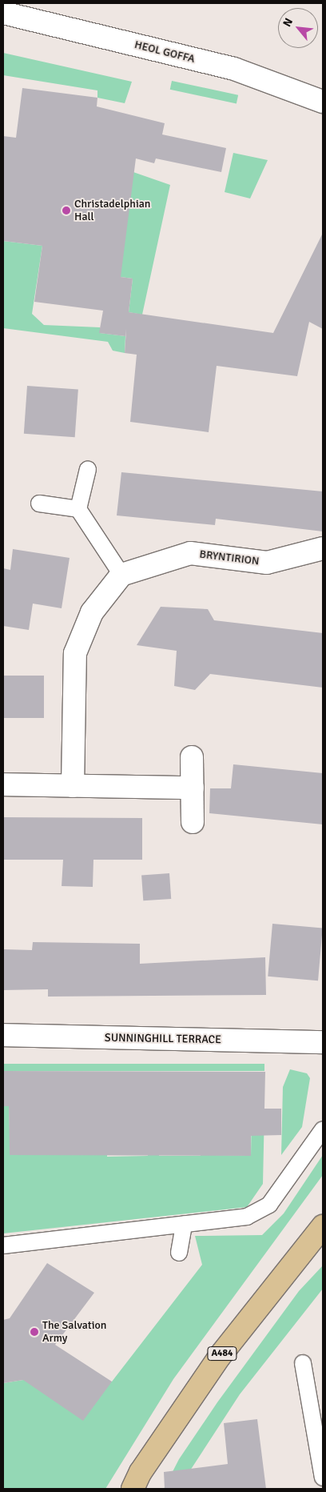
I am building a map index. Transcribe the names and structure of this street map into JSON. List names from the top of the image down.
{
  "streets": {
    "main road": ["A484"],
    "street": ["HEOL GOFFA", "BRYNTIRION", "SUNNINGHILL TERRACE"]
  },
  "places": ["Christadelphian Hall", "The Salvation Army"],
  "north": "top left"
}
